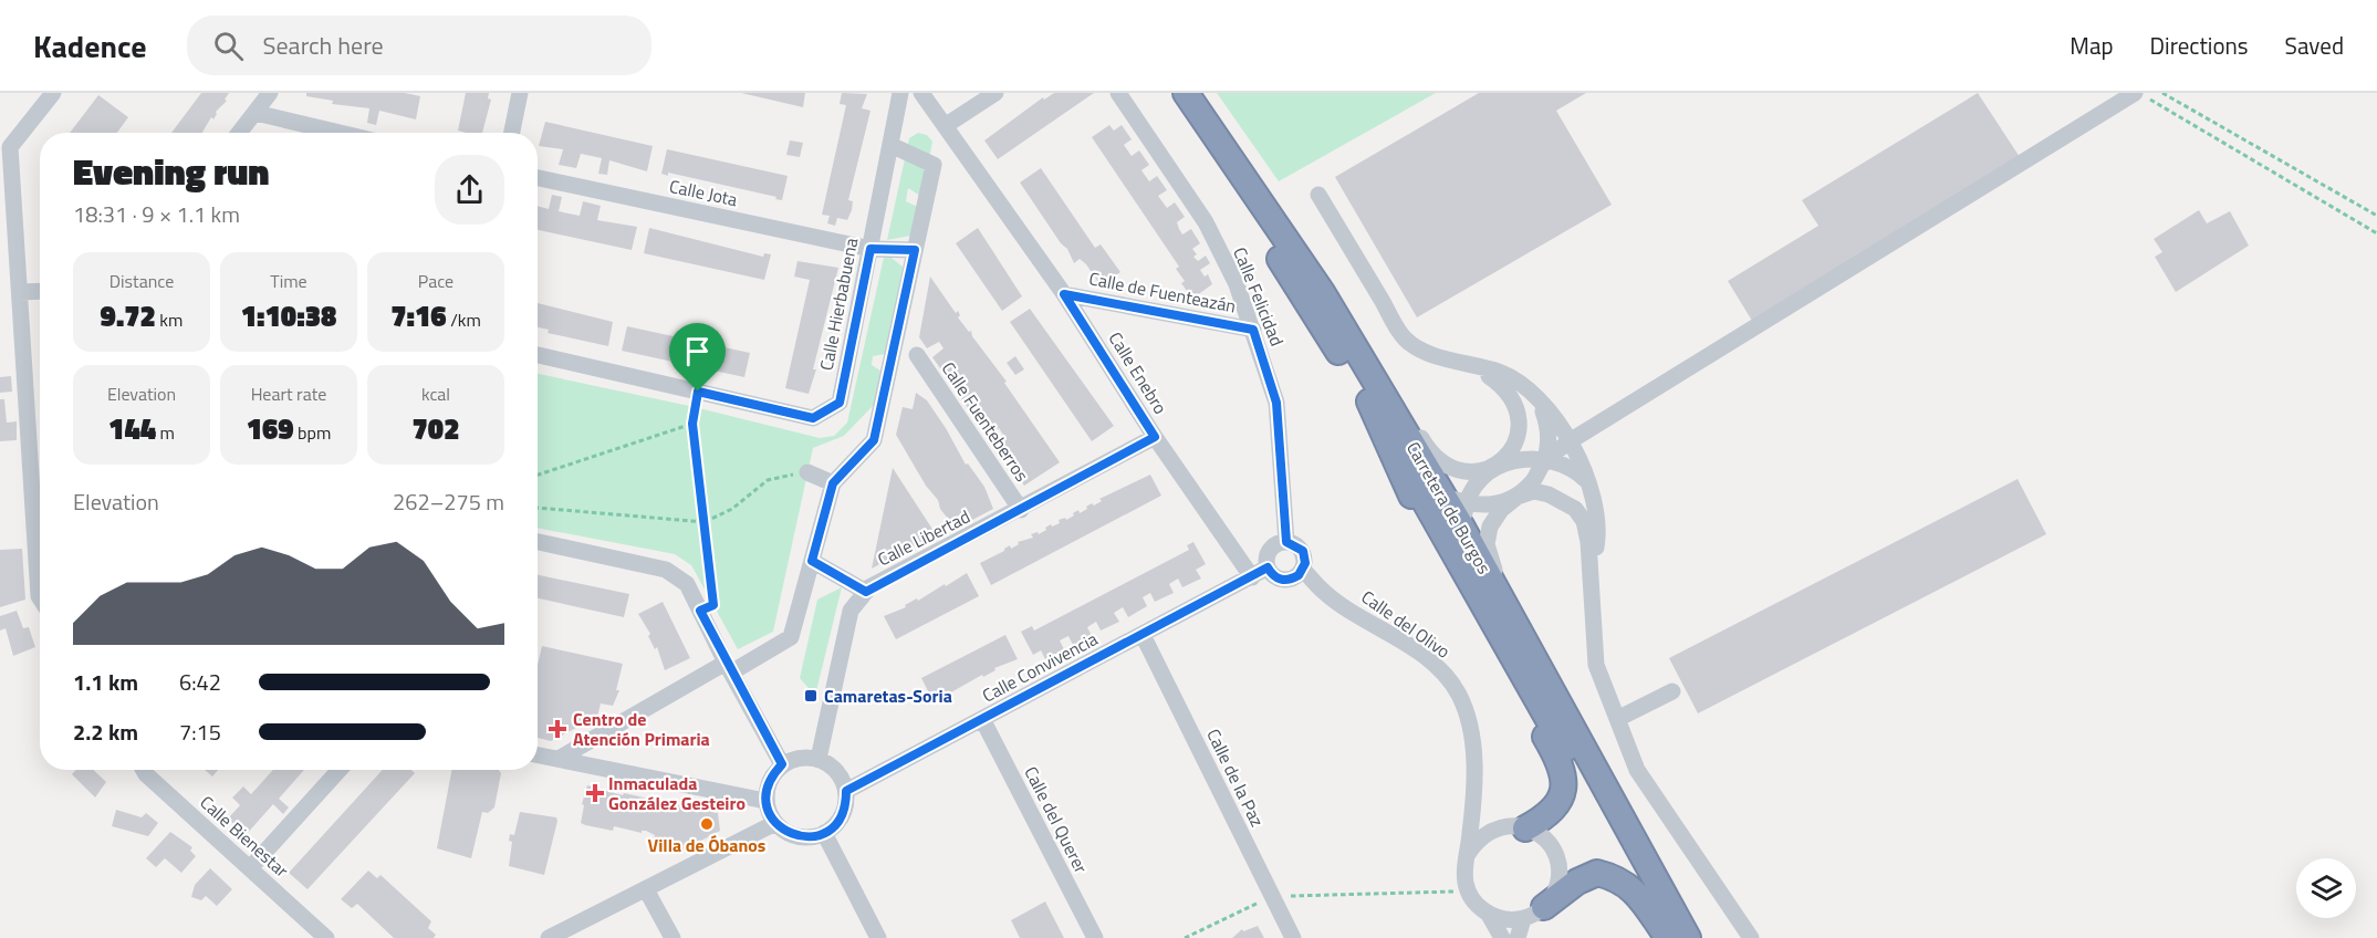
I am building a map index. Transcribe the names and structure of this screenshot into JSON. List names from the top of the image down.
{
  "streets": {
    "highway": ["Carretera de Burgos"],
    "street": [
      "Calle Jota",
      "Calle de Fuenteazán",
      "Calle Felicidad",
      "Calle Hierbabuena",
      "Calle Enebro",
      "Calle Fuenteberros",
      "Calle Libertad",
      "Calle del Olivo",
      "Calle Convivencia",
      "Calle de la Paz",
      "Calle del Querer",
      "Calle Bienestar"
    ]
  },
  "crossings": [
    ["Calle Jota", "Calle Hierbabuena"],
    ["Calle de Fuenteazán", "Calle Felicidad"],
    ["Calle de Fuenteazán", "Calle Enebro"],
    ["Calle Felicidad", "Calle del Olivo"],
    ["Calle Felicidad", "Calle Convivencia"],
    ["Calle Enebro", "Calle Libertad"],
    ["Calle Enebro", "Calle Convivencia"],
    ["Calle Fuenteberros", "Calle Libertad"],
    ["Calle Libertad", "Calle Convivencia"],
    ["Calle del Olivo", "Calle Convivencia"],
    ["Calle Convivencia", "Calle de la Paz"],
    ["Calle Convivencia", "Calle del Querer"]
  ],
  "places": {
    "transit": ["Camaretas-Soria"],
    "health": ["Centro de Atención Primaria", "Inmaculada González Gesteiro"],
    "other": ["Villa de Óbanos"]
  },
  "page": {
    "header": "Kadence",
    "search": "Search here",
    "nav": ["Map", "Directions", "Saved"],
    "heading": ["Evening run", "18:31 · 9 × 1.1 km"],
    "stats": [
      ["Distance", "9.72 km"],
      ["Time", "1:10:38"],
      ["Pace", "7:16 /km"],
      ["Elevation", "144 m"],
      ["Heart rate", "169 bpm"],
      ["kcal", "702"]
    ],
    "chart": ["Elevation", "262–275 m"],
    "list": [
      {
        "name": "1.1 km",
        "note": "6:42"
      },
      {
        "name": "2.2 km",
        "note": "7:15"
      }
    ]
  }
}
